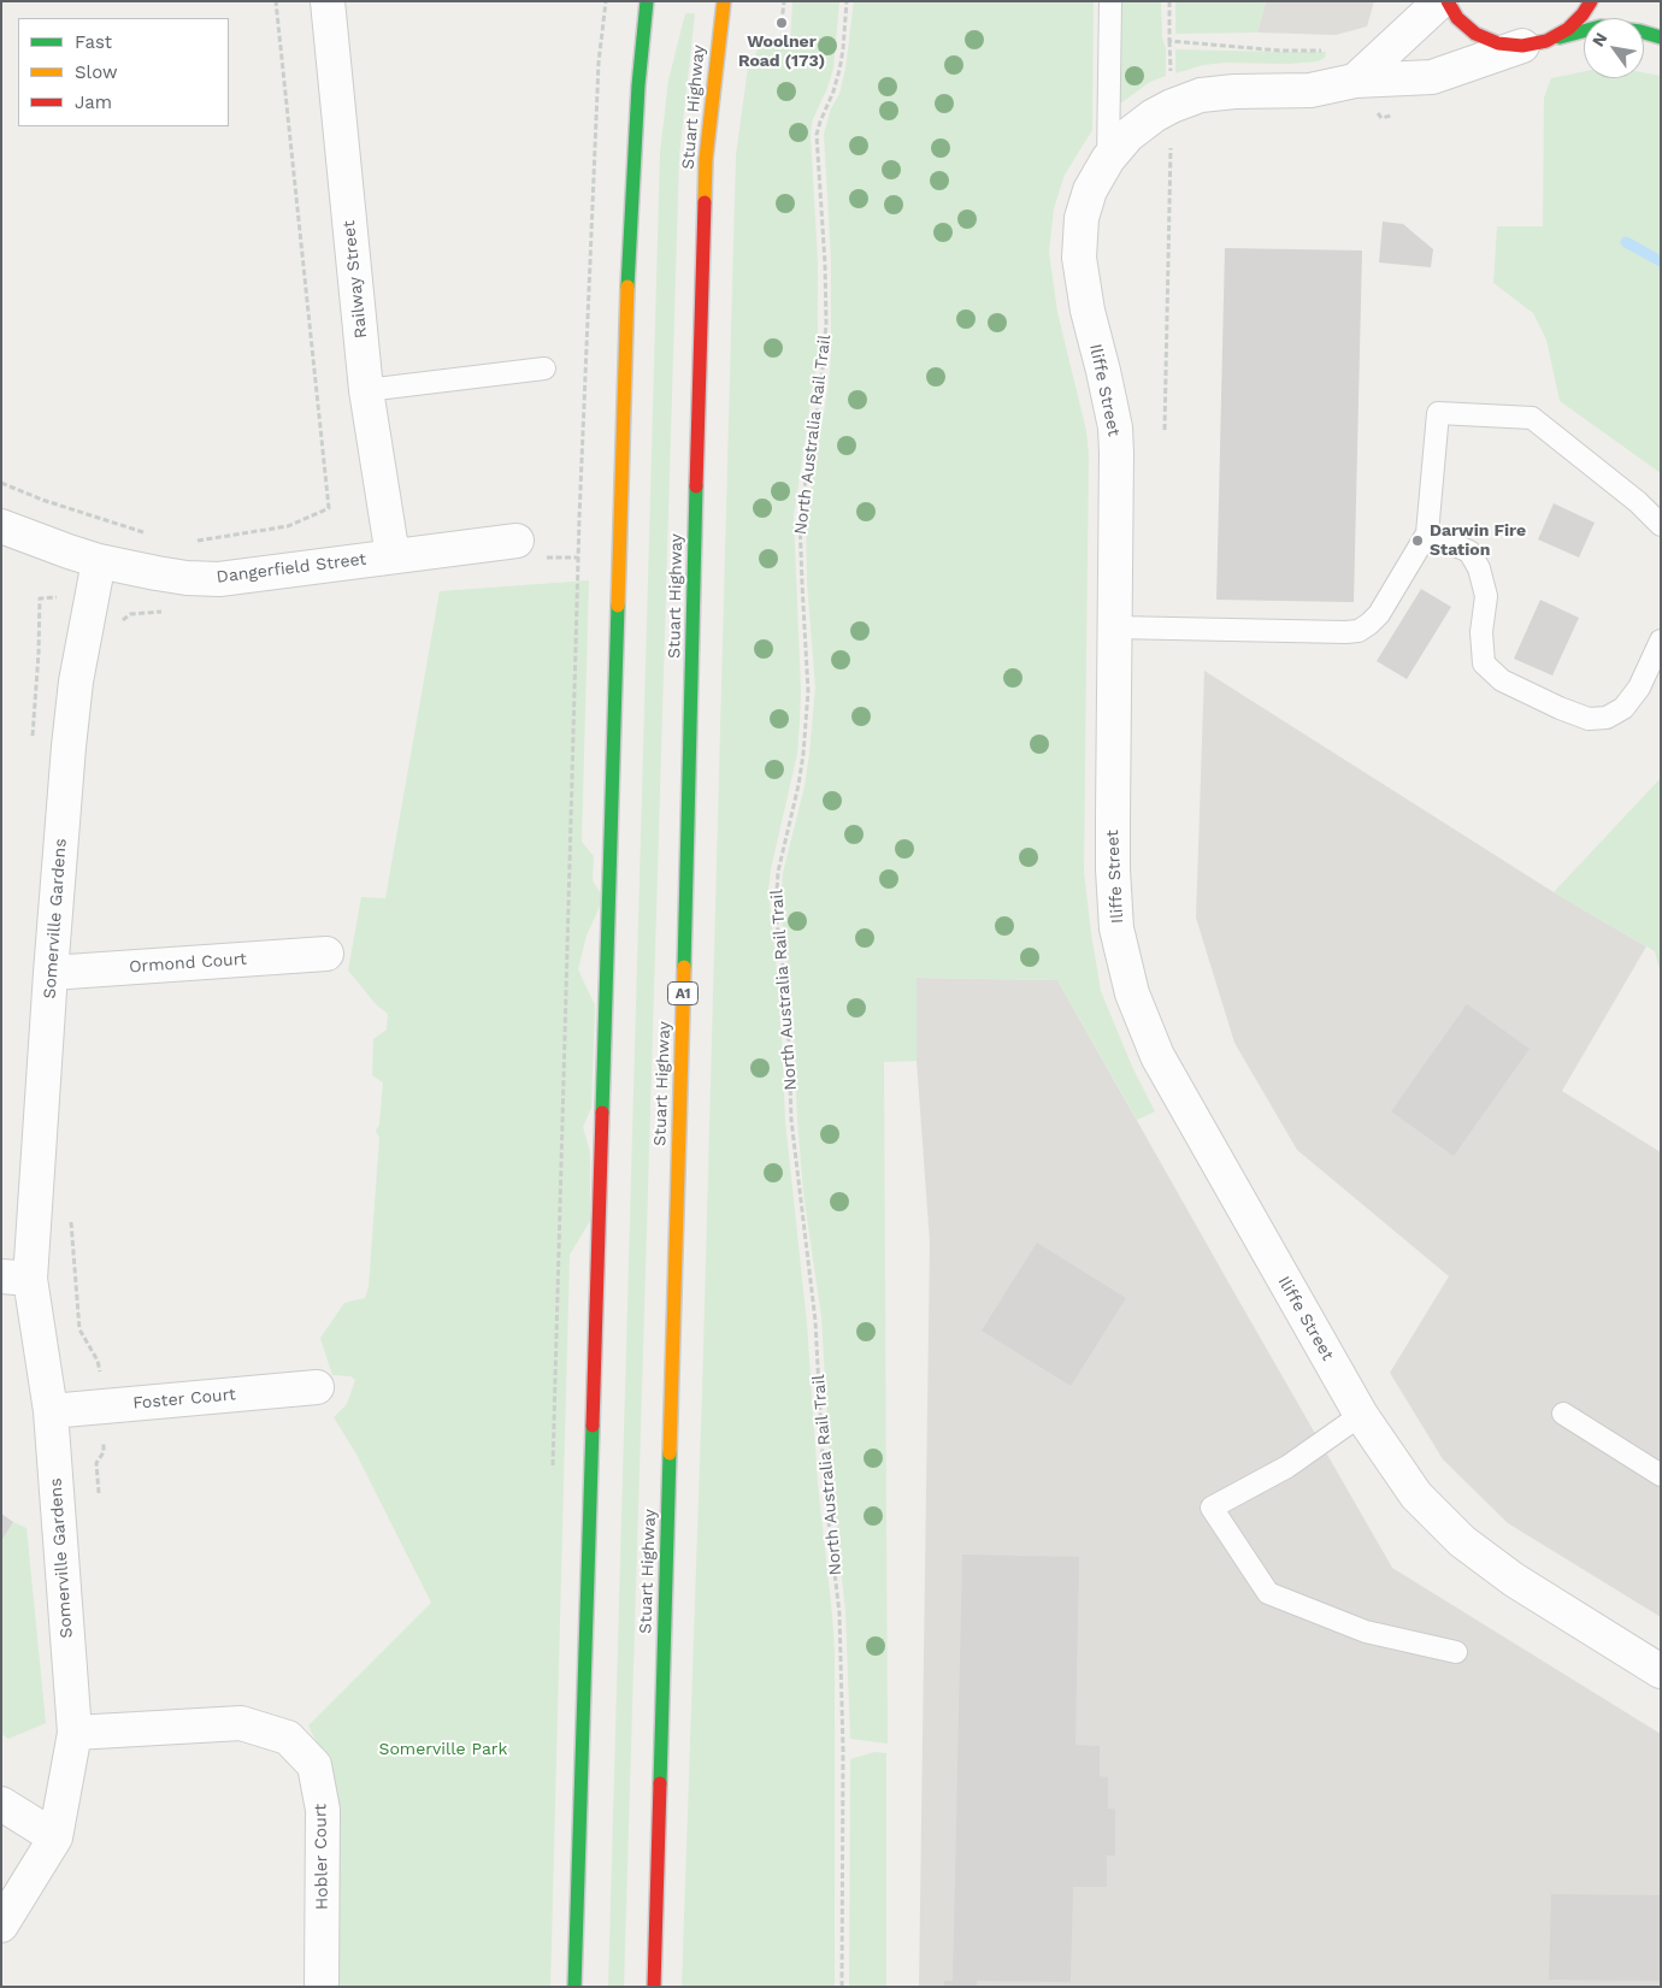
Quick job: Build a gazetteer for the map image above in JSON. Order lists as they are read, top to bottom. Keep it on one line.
{"streets":{"main road":["Stuart Highway","A1"],"street":["Railway Street","Iliffe Street","Dangerfield Street","Somerville Gardens","Ormond Court","Foster Court","Hobler Court"],"path":["North Australia Rail Trail"]},"crossings":[["Railway Street","Dangerfield Street"],["Dangerfield Street","Somerville Gardens"],["Somerville Gardens","Ormond Court"],["Somerville Gardens","Foster Court"],["Somerville Gardens","Hobler Court"]],"parks":["Somerville Park"],"places":["Woolner Road (173)","Darwin Fire Station"],"legend":["Fast","Slow","Jam"],"north":"top left"}
